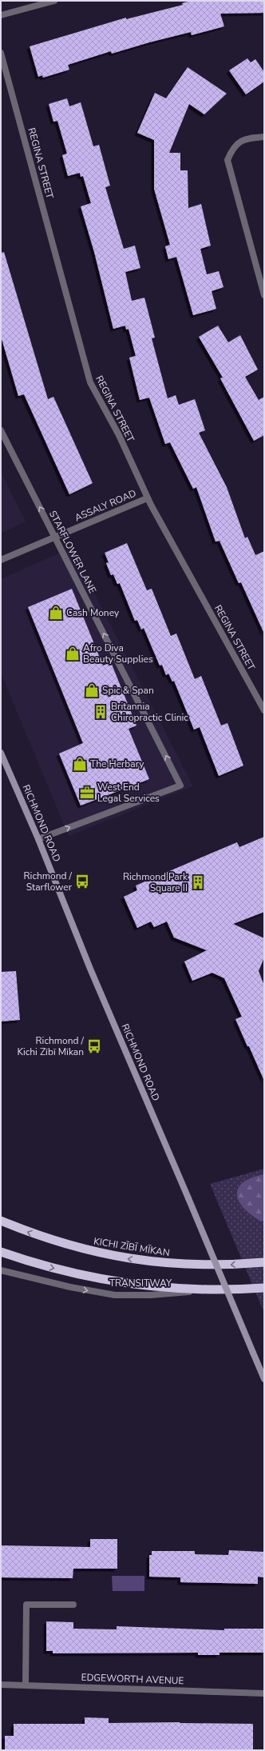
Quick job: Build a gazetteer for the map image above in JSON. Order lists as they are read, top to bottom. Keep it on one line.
{"streets":{"highway":["KICHI ZĪBĪ MĪKAN"],"main road":["RICHMOND ROAD"],"street":["REGINA STREET","ASSALY ROAD","STARFLOWER LANE","TRANSITWAY","EDGEWORTH AVENUE"]},"crossings":[["REGINA STREET","ASSALY ROAD"],["ASSALY ROAD","STARFLOWER LANE"],["STARFLOWER LANE","RICHMOND ROAD"]],"one_way":["TRANSITWAY"],"places":{"shop":["Cash Money","Afro Diva Beauty Supplies","Spic & Span","The Herbary"],"building":["Britannia Chiropractic Clinic","Richmond Park Square II"],"office":["West End Legal Services"],"bus stop":["Richmond / Starflower","Richmond / Kichi Zībī Mīkan"]}}
